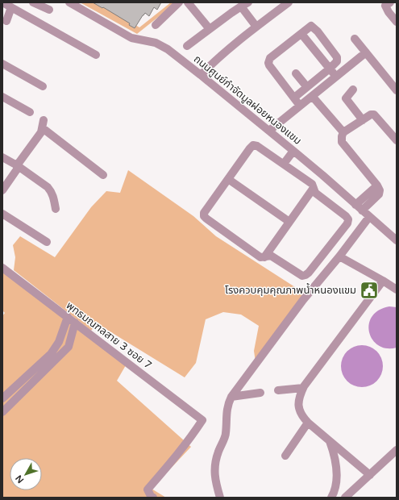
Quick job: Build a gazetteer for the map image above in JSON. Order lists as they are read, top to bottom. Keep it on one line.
{"streets":{"street":["ถนนศูนย์กำจัดมูลฝอยหนองแขม","พุทธมณฑลสาย 3 ซอย 7"]},"places":{"public building":["โรงควบคุมคุณภาพน้ำหนองแขม"]},"north":"bottom left"}
